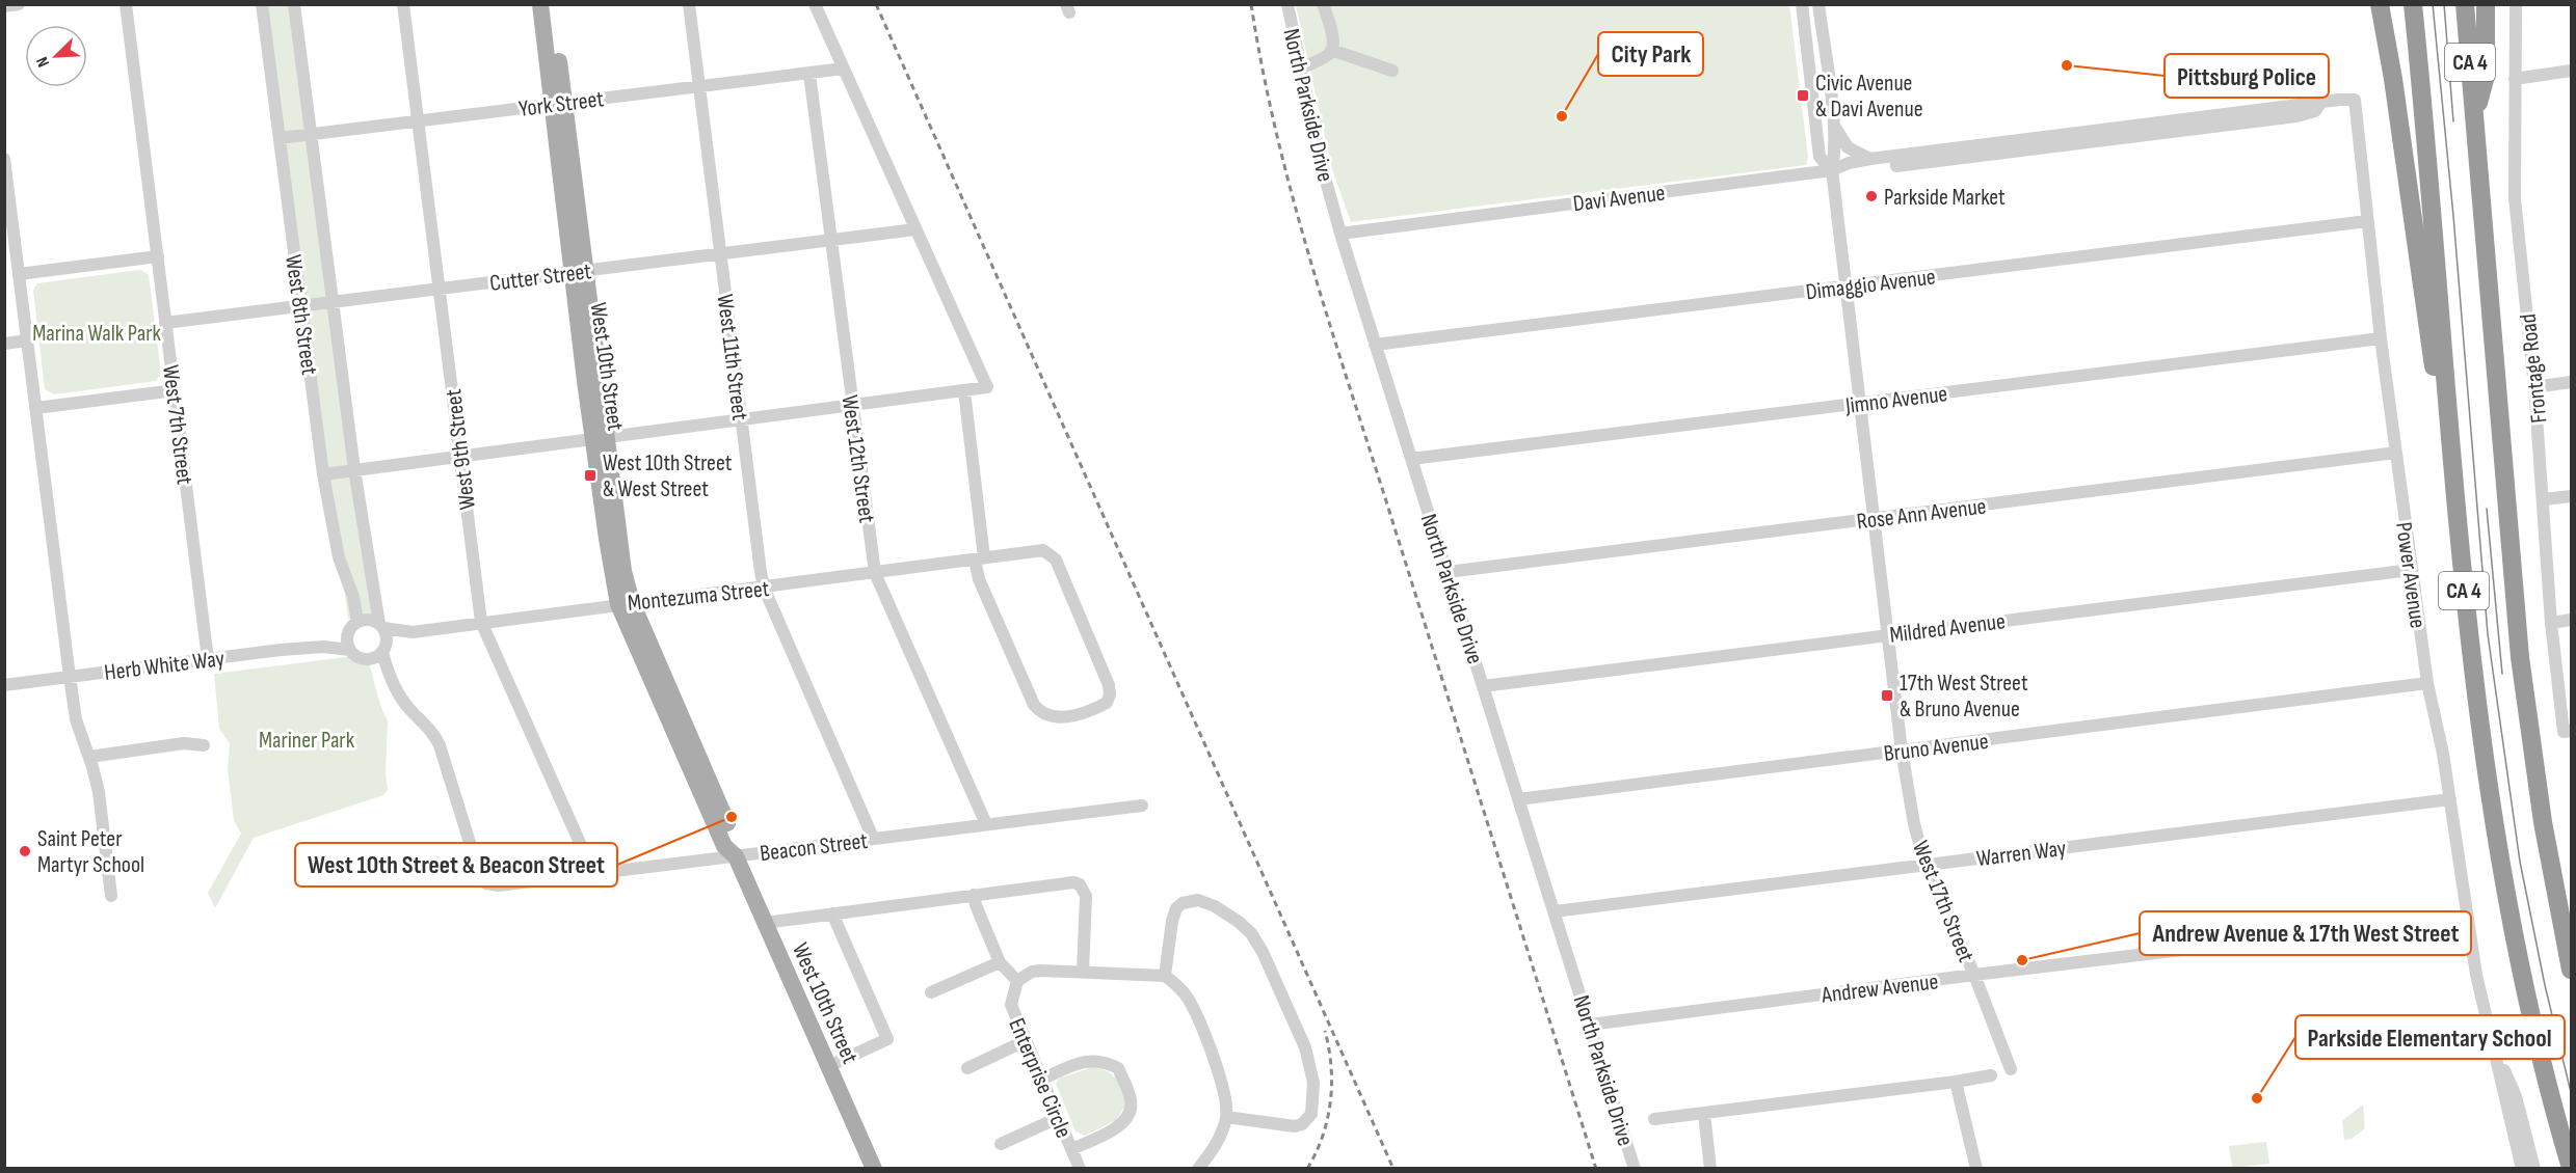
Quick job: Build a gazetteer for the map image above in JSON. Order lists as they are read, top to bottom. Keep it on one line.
{"streets":{"highway":["CA 4"],"main road":["West 10th Street"],"street":["York Street","North Parkside Drive","Davi Avenue","Cutter Street","Dimaggio Avenue","West 8th Street","West 11th Street","Frontage Road","Jimno Avenue","West 7th Street","West 9th Street","West 12th Street","Rose Ann Avenue","Power Avenue","Montezuma Street","Mildred Avenue","Herb White Way","Bruno Avenue","Beacon Street","Warren Way","West 17th Street","Andrew Avenue","Enterprise Circle"]},"crossings":[["York Street","West 8th Street"],["York Street","West 11th Street"],["York Street","West 10th Street"],["York Street","West 9th Street"],["York Street","West 12th Street"],["North Parkside Drive","Davi Avenue"],["North Parkside Drive","Dimaggio Avenue"],["North Parkside Drive","Jimno Avenue"],["North Parkside Drive","Rose Ann Avenue"],["North Parkside Drive","Mildred Avenue"],["North Parkside Drive","Bruno Avenue"],["North Parkside Drive","Warren Way"],["North Parkside Drive","Andrew Avenue"],["Davi Avenue","Power Avenue"],["Davi Avenue","West 17th Street"],["Cutter Street","West 8th Street"],["Cutter Street","West 11th Street"],["Cutter Street","West 10th Street"],["Cutter Street","West 7th Street"],["Cutter Street","West 9th Street"],["Cutter Street","West 12th Street"],["Dimaggio Avenue","Power Avenue"],["Dimaggio Avenue","West 17th Street"],["West 8th Street","Montezuma Street"],["West 8th Street","Herb White Way"],["West 11th Street","Montezuma Street"],["West 11th Street","Beacon Street"],["West 10th Street","Montezuma Street"],["West 10th Street","Beacon Street"],["Jimno Avenue","Power Avenue"],["Jimno Avenue","West 17th Street"],["West 7th Street","Herb White Way"],["West 9th Street","Montezuma Street"],["West 9th Street","Beacon Street"],["West 12th Street","Montezuma Street"],["West 12th Street","Beacon Street"],["Rose Ann Avenue","Power Avenue"],["Rose Ann Avenue","West 17th Street"],["Power Avenue","Mildred Avenue"],["Power Avenue","Bruno Avenue"],["Power Avenue","Warren Way"],["Power Avenue","Andrew Avenue"],["Montezuma Street","Herb White Way"],["Mildred Avenue","West 17th Street"],["Bruno Avenue","West 17th Street"],["Warren Way","West 17th Street"],["West 17th Street","Andrew Avenue"]],"parks":["Marina Walk Park","Mariner Park"],"places":{"other":["Pittsburg Police","City Park","Parkside Market","West 10th Street & Beacon Street","Saint Peter Martyr School","Andrew Avenue & 17th West Street","Parkside Elementary School"],"transit":["Civic Avenue & Davi Avenue","West 10th Street & West Street","17th West Street & Bruno Avenue"]},"north":"bottom left"}
